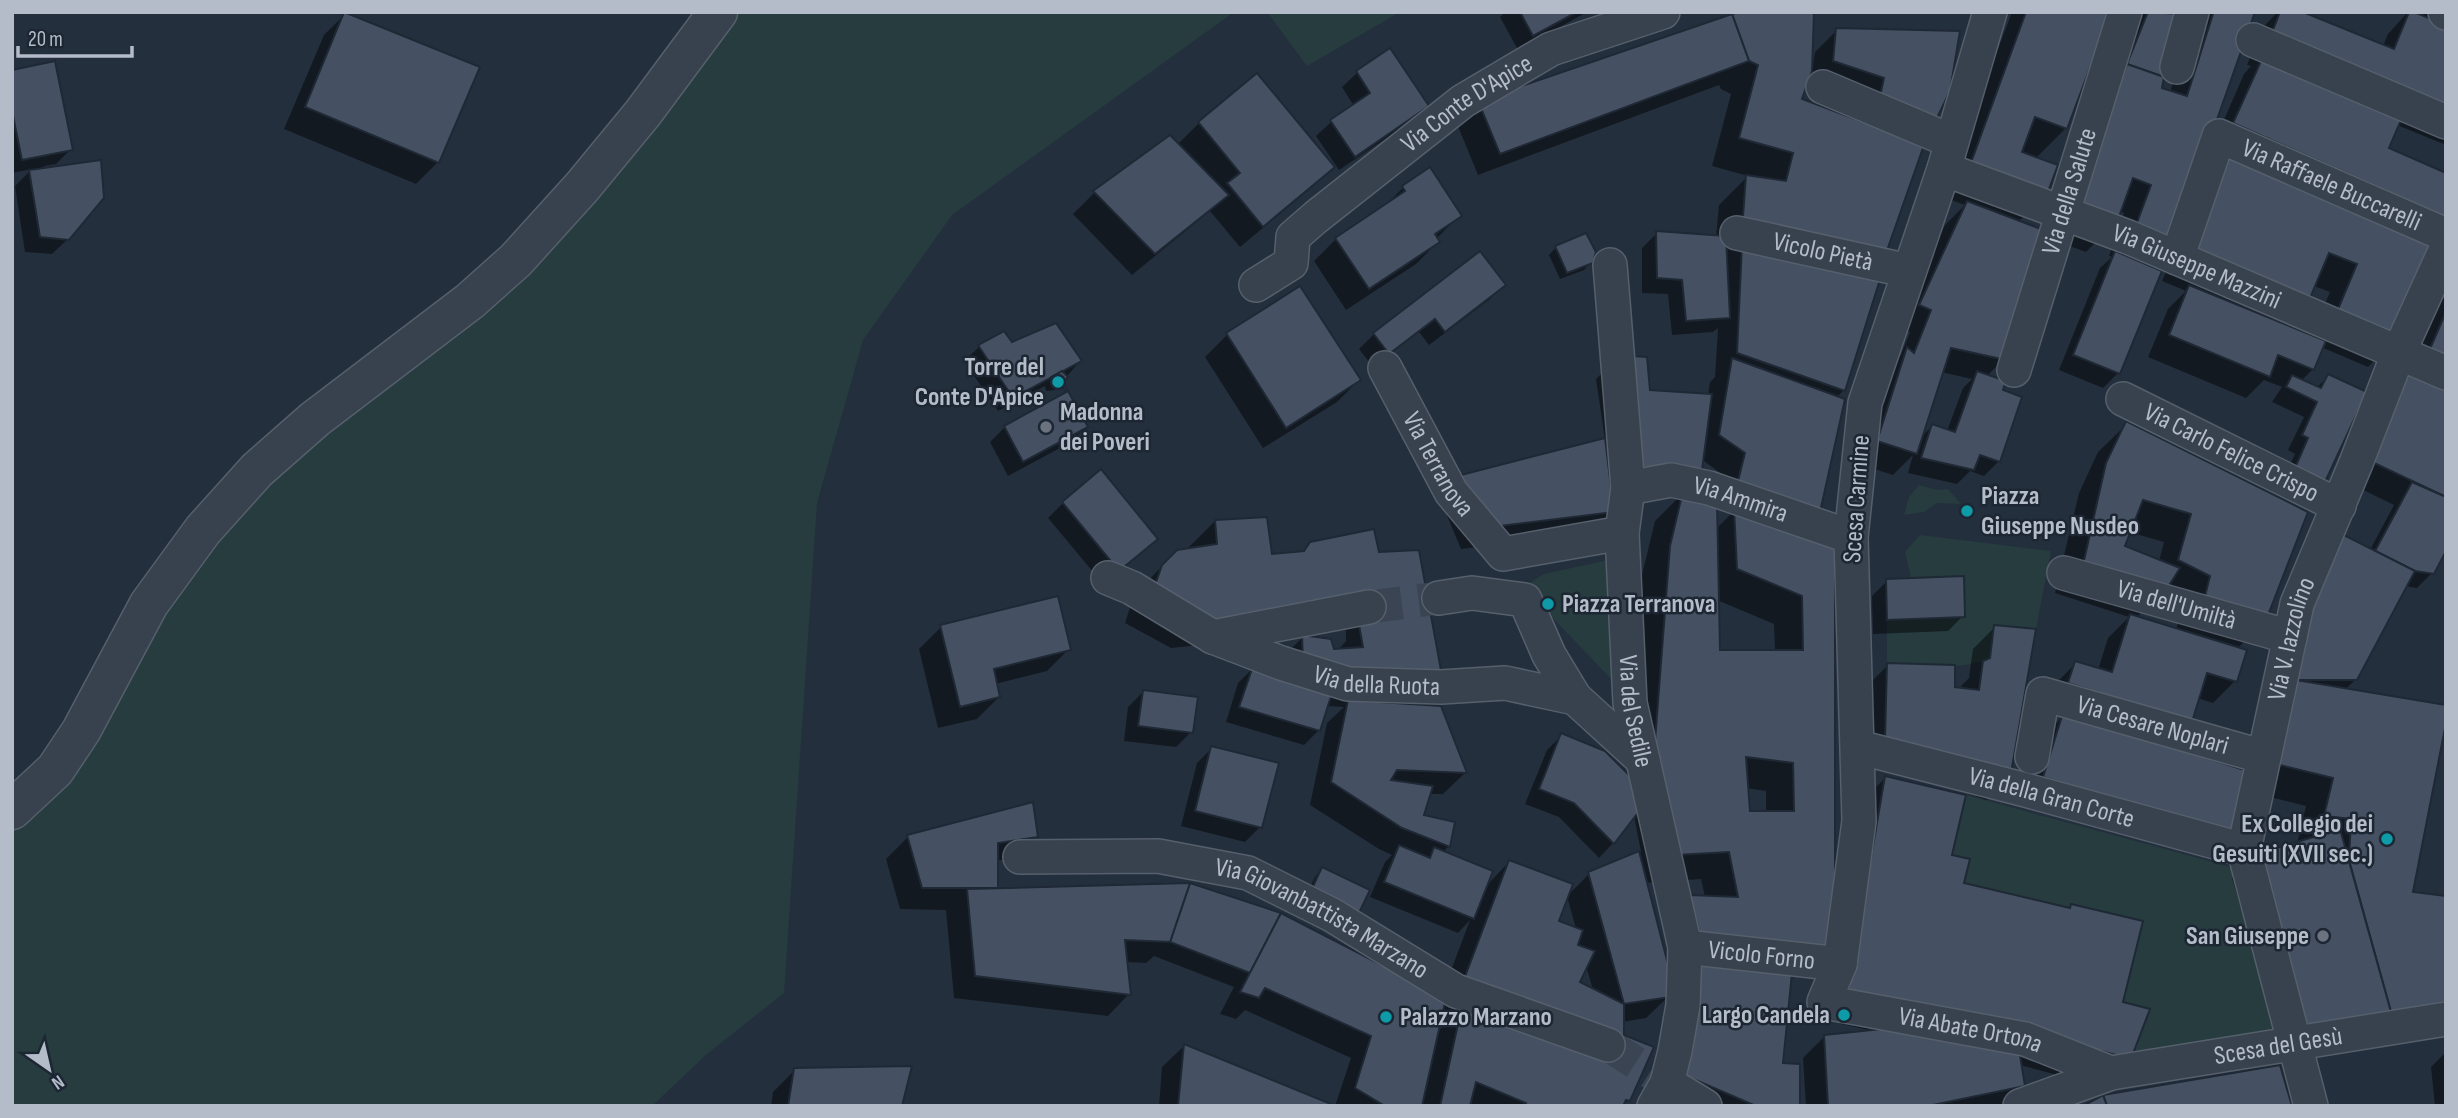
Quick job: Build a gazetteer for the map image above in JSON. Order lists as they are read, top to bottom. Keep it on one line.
{"streets":{"street":["Via Conte D'Apice","Via Raffaele Buccarelli","Via della Salute","Vicolo Pietà","Via Giuseppe Mazzini","Via Carlo Felice Crispo","Via Terranova","Scesa Carmine","Via Ammira","Via dell'Umiltà","Via V. Iazzolino","Via della Ruota","Via del Sedile","Via Cesare Noplari","Via della Gran Corte","Via Giovanbattista Marzano","Vicolo Forno","Via Abate Ortona","Scesa del Gesù"]},"crossings":[["Via Raffaele Buccarelli","Via Giuseppe Mazzini"],["Via della Salute","Via Giuseppe Mazzini"],["Vicolo Pietà","Scesa Carmine"],["Via Giuseppe Mazzini","Scesa Carmine"],["Via Giuseppe Mazzini","Via V. Iazzolino"],["Via Carlo Felice Crispo","Via V. Iazzolino"],["Via Terranova","Via del Sedile"],["Scesa Carmine","Via Ammira"],["Scesa Carmine","Via della Gran Corte"],["Scesa Carmine","Vicolo Forno"],["Scesa Carmine","Via Abate Ortona"],["Via Ammira","Via del Sedile"],["Via dell'Umiltà","Via V. Iazzolino"],["Via V. Iazzolino","Via Cesare Noplari"],["Via V. Iazzolino","Via della Gran Corte"],["Via V. Iazzolino","Scesa del Gesù"],["Via del Sedile","Vicolo Forno"],["Via Abate Ortona","Scesa del Gesù"]],"places":["Torre del Conte D'Apice","Madonna dei Poveri","Piazza Giuseppe Nusdeo","Piazza Terranova","Ex Collegio dei Gesuiti (XVII sec.)","San Giuseppe","Largo Candela","Palazzo Marzano"],"scale_bar":"20 m","north":"bottom right"}
